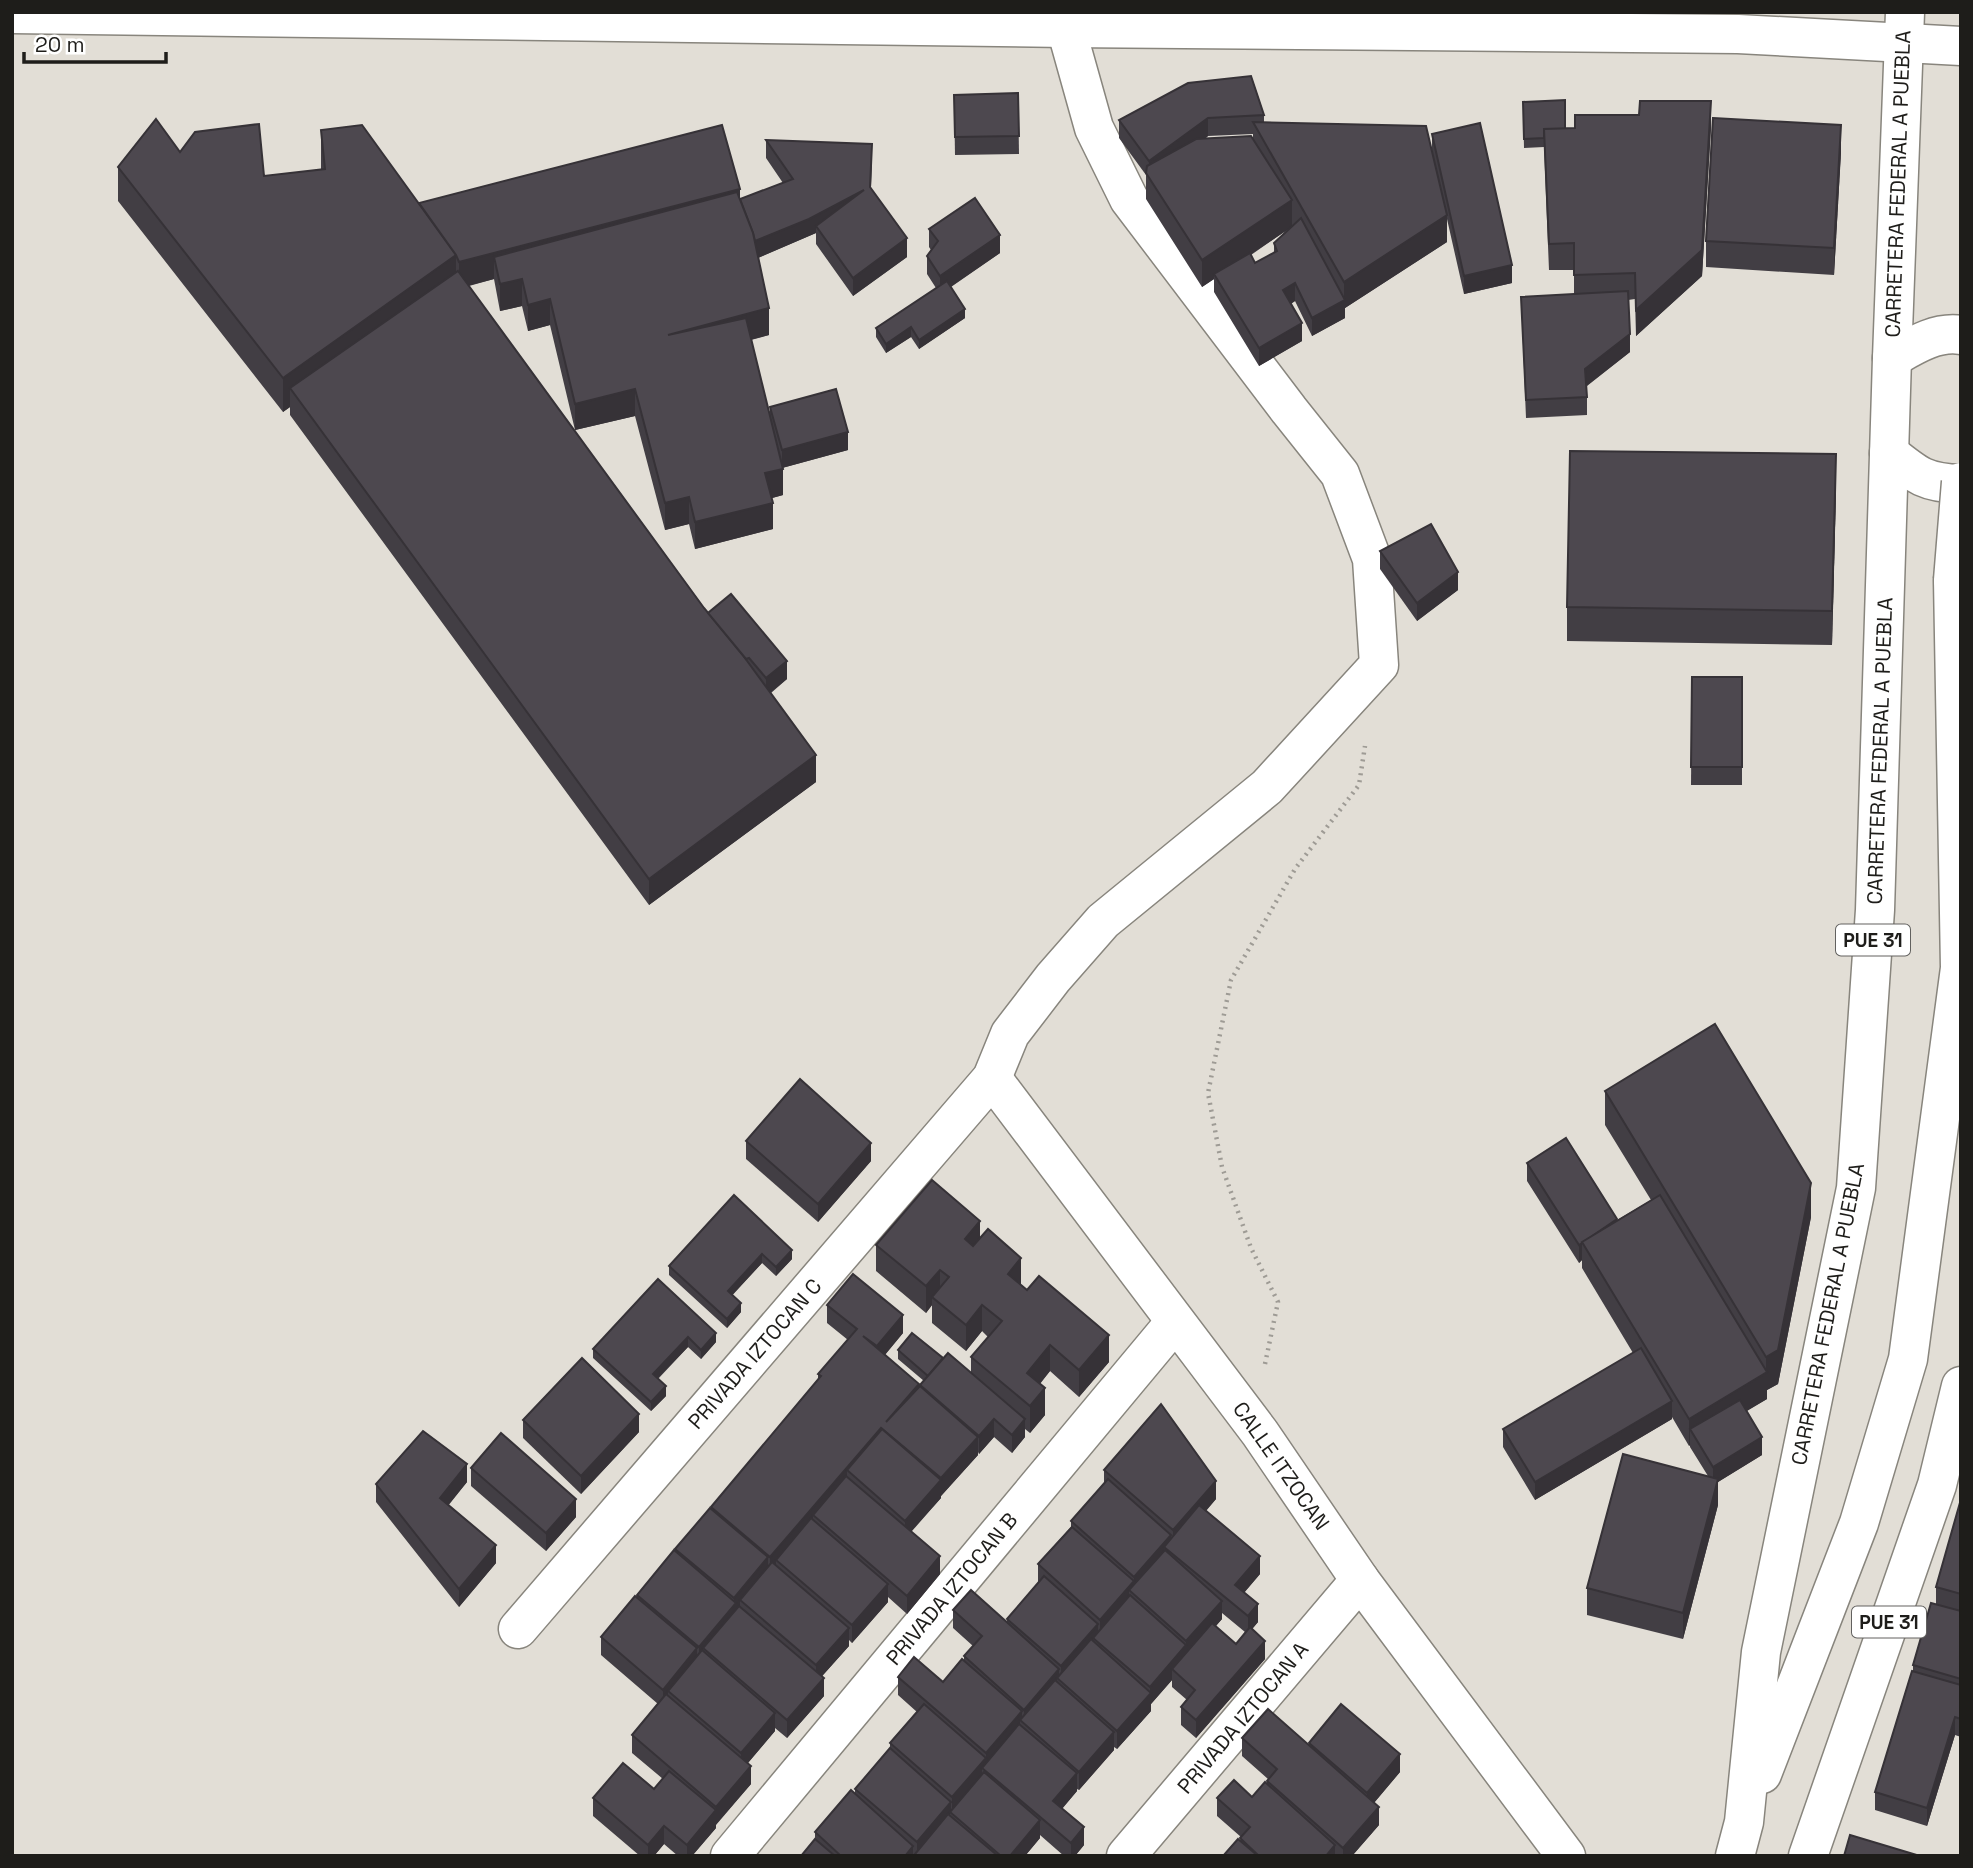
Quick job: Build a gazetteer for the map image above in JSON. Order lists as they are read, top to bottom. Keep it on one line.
{"streets":{"main road":["CARRETERA FEDERAL A PUEBLA","PUE 31","PRIVADA IZTOCAN C","CALLE ITZOCAN","PRIVADA IZTOCAN B","PRIVADA IZTOCAN A"]},"crossings":[["PRIVADA IZTOCAN C","CALLE ITZOCAN"],["CALLE ITZOCAN","PRIVADA IZTOCAN B"],["CALLE ITZOCAN","PRIVADA IZTOCAN A"]],"scale_bar":"20 m"}
